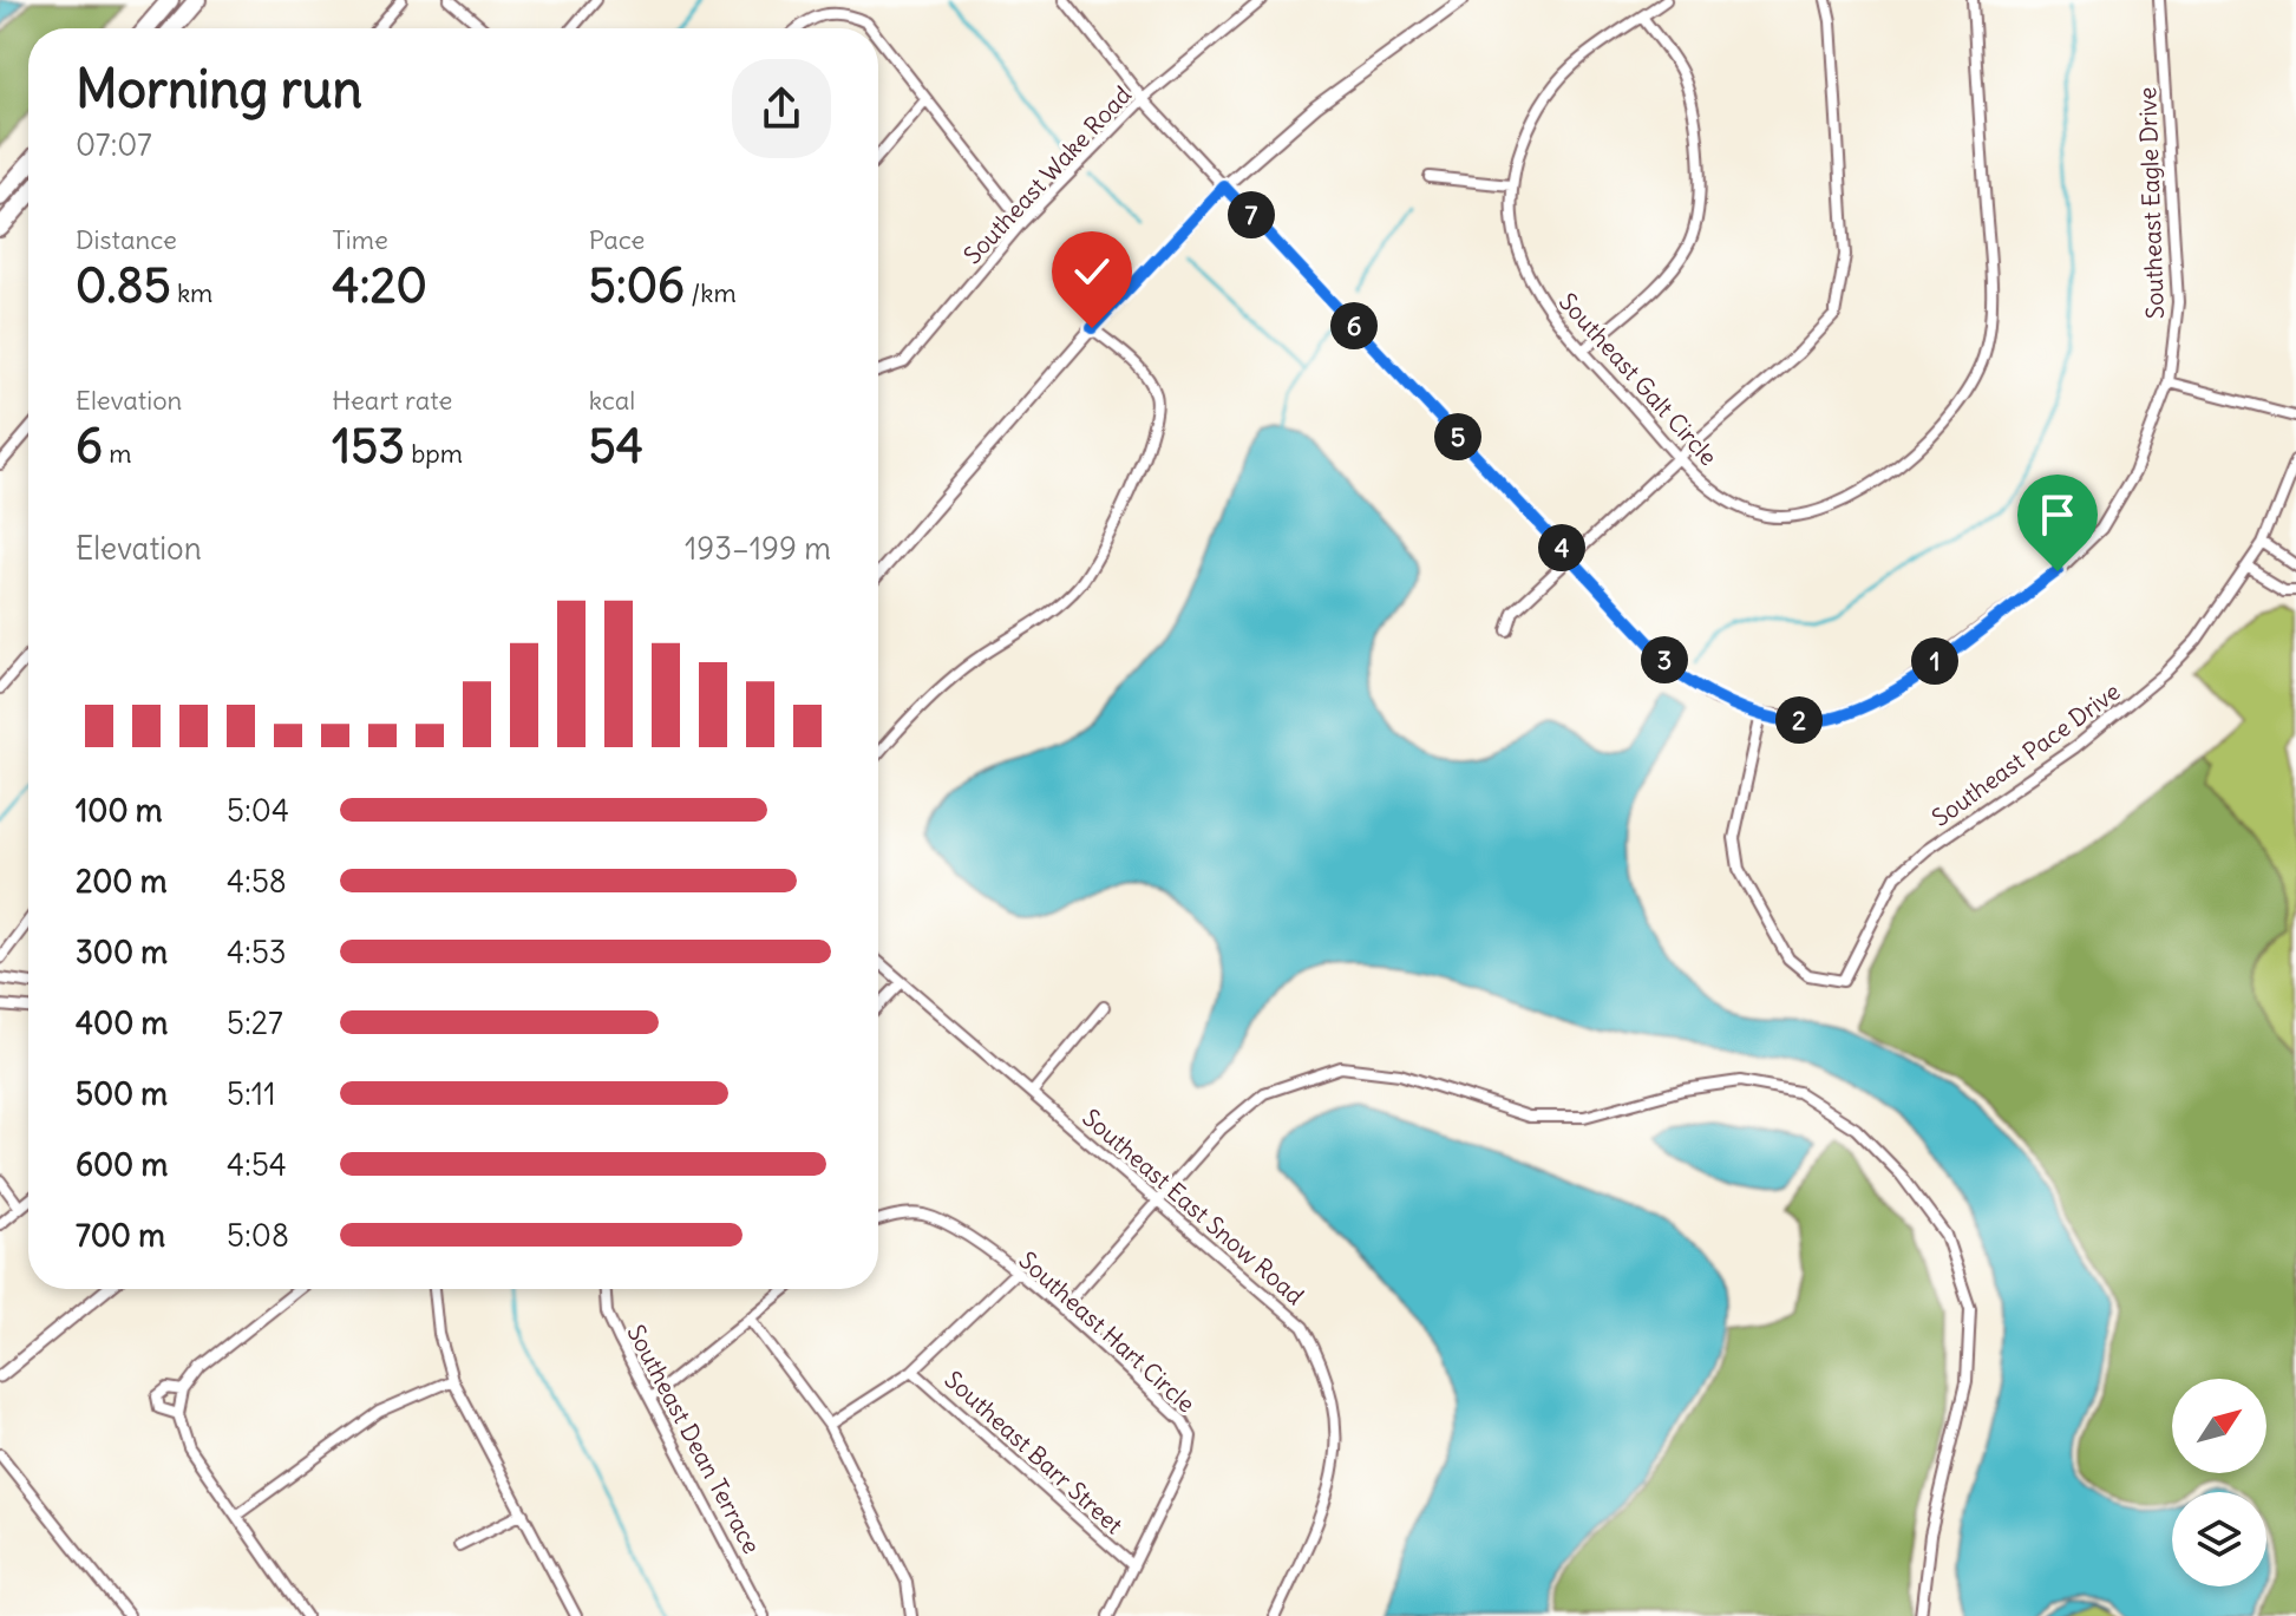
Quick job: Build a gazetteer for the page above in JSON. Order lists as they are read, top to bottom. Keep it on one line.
{"streets":{"street":["Southeast Wake Road","Southeast Eagle Drive","Southeast Galt Circle","Southeast Pace Drive","Southeast East Snow Road","Southeast Hart Circle","Southeast Dean Terrace","Southeast Barr Street"]},"crossings":[["Southeast Wake Road","Southeast Eagle Drive"],["Southeast Eagle Drive","Southeast Pace Drive"],["Southeast Hart Circle","Southeast Barr Street"]],"north":"top right","page":{"heading":["Morning run","07:07"],"stats":[["Distance","0.85 km"],["Time","4:20"],["Pace","5:06 /km"],["Elevation","6 m"],["Heart rate","153 bpm"],["kcal","54"]],"pins":["7","6","5","4","3","1","2"],"chart":["Elevation","193–199 m"],"list":[{"name":"100 m","note":"5:04"},{"name":"200 m","note":"4:58"},{"name":"300 m","note":"4:53"},{"name":"400 m","note":"5:27"},{"name":"500 m","note":"5:11"},{"name":"600 m","note":"4:54"},{"name":"700 m","note":"5:08"}]}}
